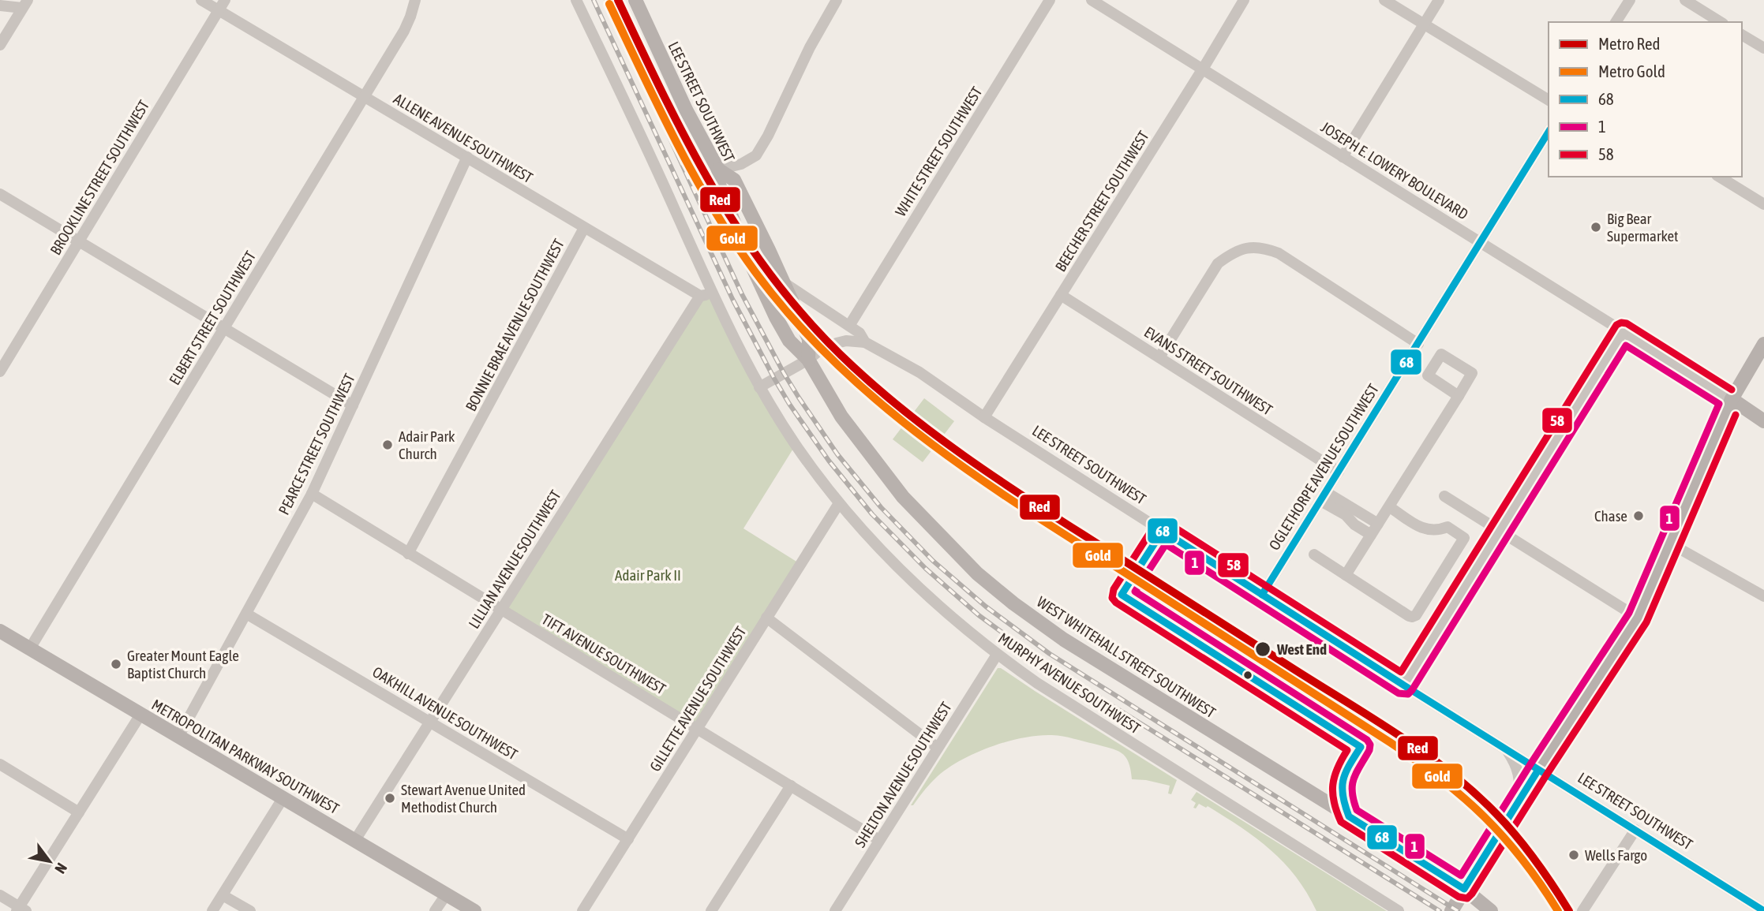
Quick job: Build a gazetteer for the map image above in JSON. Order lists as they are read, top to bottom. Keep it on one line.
{"streets":{"main road":["LEE STREET SOUTHWEST","JOSEPH E. LOWERY BOULEVARD","WEST WHITEHALL STREET SOUTHWEST","METROPOLITAN PARKWAY SOUTHWEST"],"street":["ALLENE AVENUE SOUTHWEST","WHITE STREET SOUTHWEST","BROOKLINE STREET SOUTHWEST","BEECHER STREET SOUTHWEST","ELBERT STREET SOUTHWEST","BONNIE BRAE AVENUE SOUTHWEST","EVANS STREET SOUTHWEST","PEARCE STREET SOUTHWEST","OGLETHORPE AVENUE SOUTHWEST","LILLIAN AVENUE SOUTHWEST","TIFT AVENUE SOUTHWEST","MURPHY AVENUE SOUTHWEST","GILLETTE AVENUE SOUTHWEST","OAKHILL AVENUE SOUTHWEST","SHELTON AVENUE SOUTHWEST"]},"crossings":[["LEE STREET SOUTHWEST","WHITE STREET SOUTHWEST"],["LEE STREET SOUTHWEST","BEECHER STREET SOUTHWEST"],["LEE STREET SOUTHWEST","OGLETHORPE AVENUE SOUTHWEST"],["LEE STREET SOUTHWEST","WEST WHITEHALL STREET SOUTHWEST"],["ALLENE AVENUE SOUTHWEST","BROOKLINE STREET SOUTHWEST"],["ALLENE AVENUE SOUTHWEST","ELBERT STREET SOUTHWEST"],["ALLENE AVENUE SOUTHWEST","BONNIE BRAE AVENUE SOUTHWEST"],["ALLENE AVENUE SOUTHWEST","PEARCE STREET SOUTHWEST"],["ALLENE AVENUE SOUTHWEST","LILLIAN AVENUE SOUTHWEST"],["JOSEPH E. LOWERY BOULEVARD","BEECHER STREET SOUTHWEST"],["JOSEPH E. LOWERY BOULEVARD","OGLETHORPE AVENUE SOUTHWEST"],["BEECHER STREET SOUTHWEST","EVANS STREET SOUTHWEST"],["ELBERT STREET SOUTHWEST","METROPOLITAN PARKWAY SOUTHWEST"],["BONNIE BRAE AVENUE SOUTHWEST","TIFT AVENUE SOUTHWEST"],["EVANS STREET SOUTHWEST","OGLETHORPE AVENUE SOUTHWEST"],["PEARCE STREET SOUTHWEST","TIFT AVENUE SOUTHWEST"],["PEARCE STREET SOUTHWEST","OAKHILL AVENUE SOUTHWEST"],["PEARCE STREET SOUTHWEST","METROPOLITAN PARKWAY SOUTHWEST"],["LILLIAN AVENUE SOUTHWEST","TIFT AVENUE SOUTHWEST"],["LILLIAN AVENUE SOUTHWEST","OAKHILL AVENUE SOUTHWEST"],["LILLIAN AVENUE SOUTHWEST","METROPOLITAN PARKWAY SOUTHWEST"],["TIFT AVENUE SOUTHWEST","GILLETTE AVENUE SOUTHWEST"],["TIFT AVENUE SOUTHWEST","SHELTON AVENUE SOUTHWEST"],["MURPHY AVENUE SOUTHWEST","GILLETTE AVENUE SOUTHWEST"],["MURPHY AVENUE SOUTHWEST","SHELTON AVENUE SOUTHWEST"],["GILLETTE AVENUE SOUTHWEST","OAKHILL AVENUE SOUTHWEST"]],"parks":["Adair Park II"],"places":["Big Bear Supermarket","Adair Park Church","Chase","West End","Greater Mount Eagle Baptist Church","Stewart Avenue United Methodist Church","Wells Fargo"],"lines":["metro line Red","metro line Gold","transit line 68","transit line 58","transit line 1"],"legend":["Metro Red","Metro Gold","68","1","58"],"north":"bottom right"}
